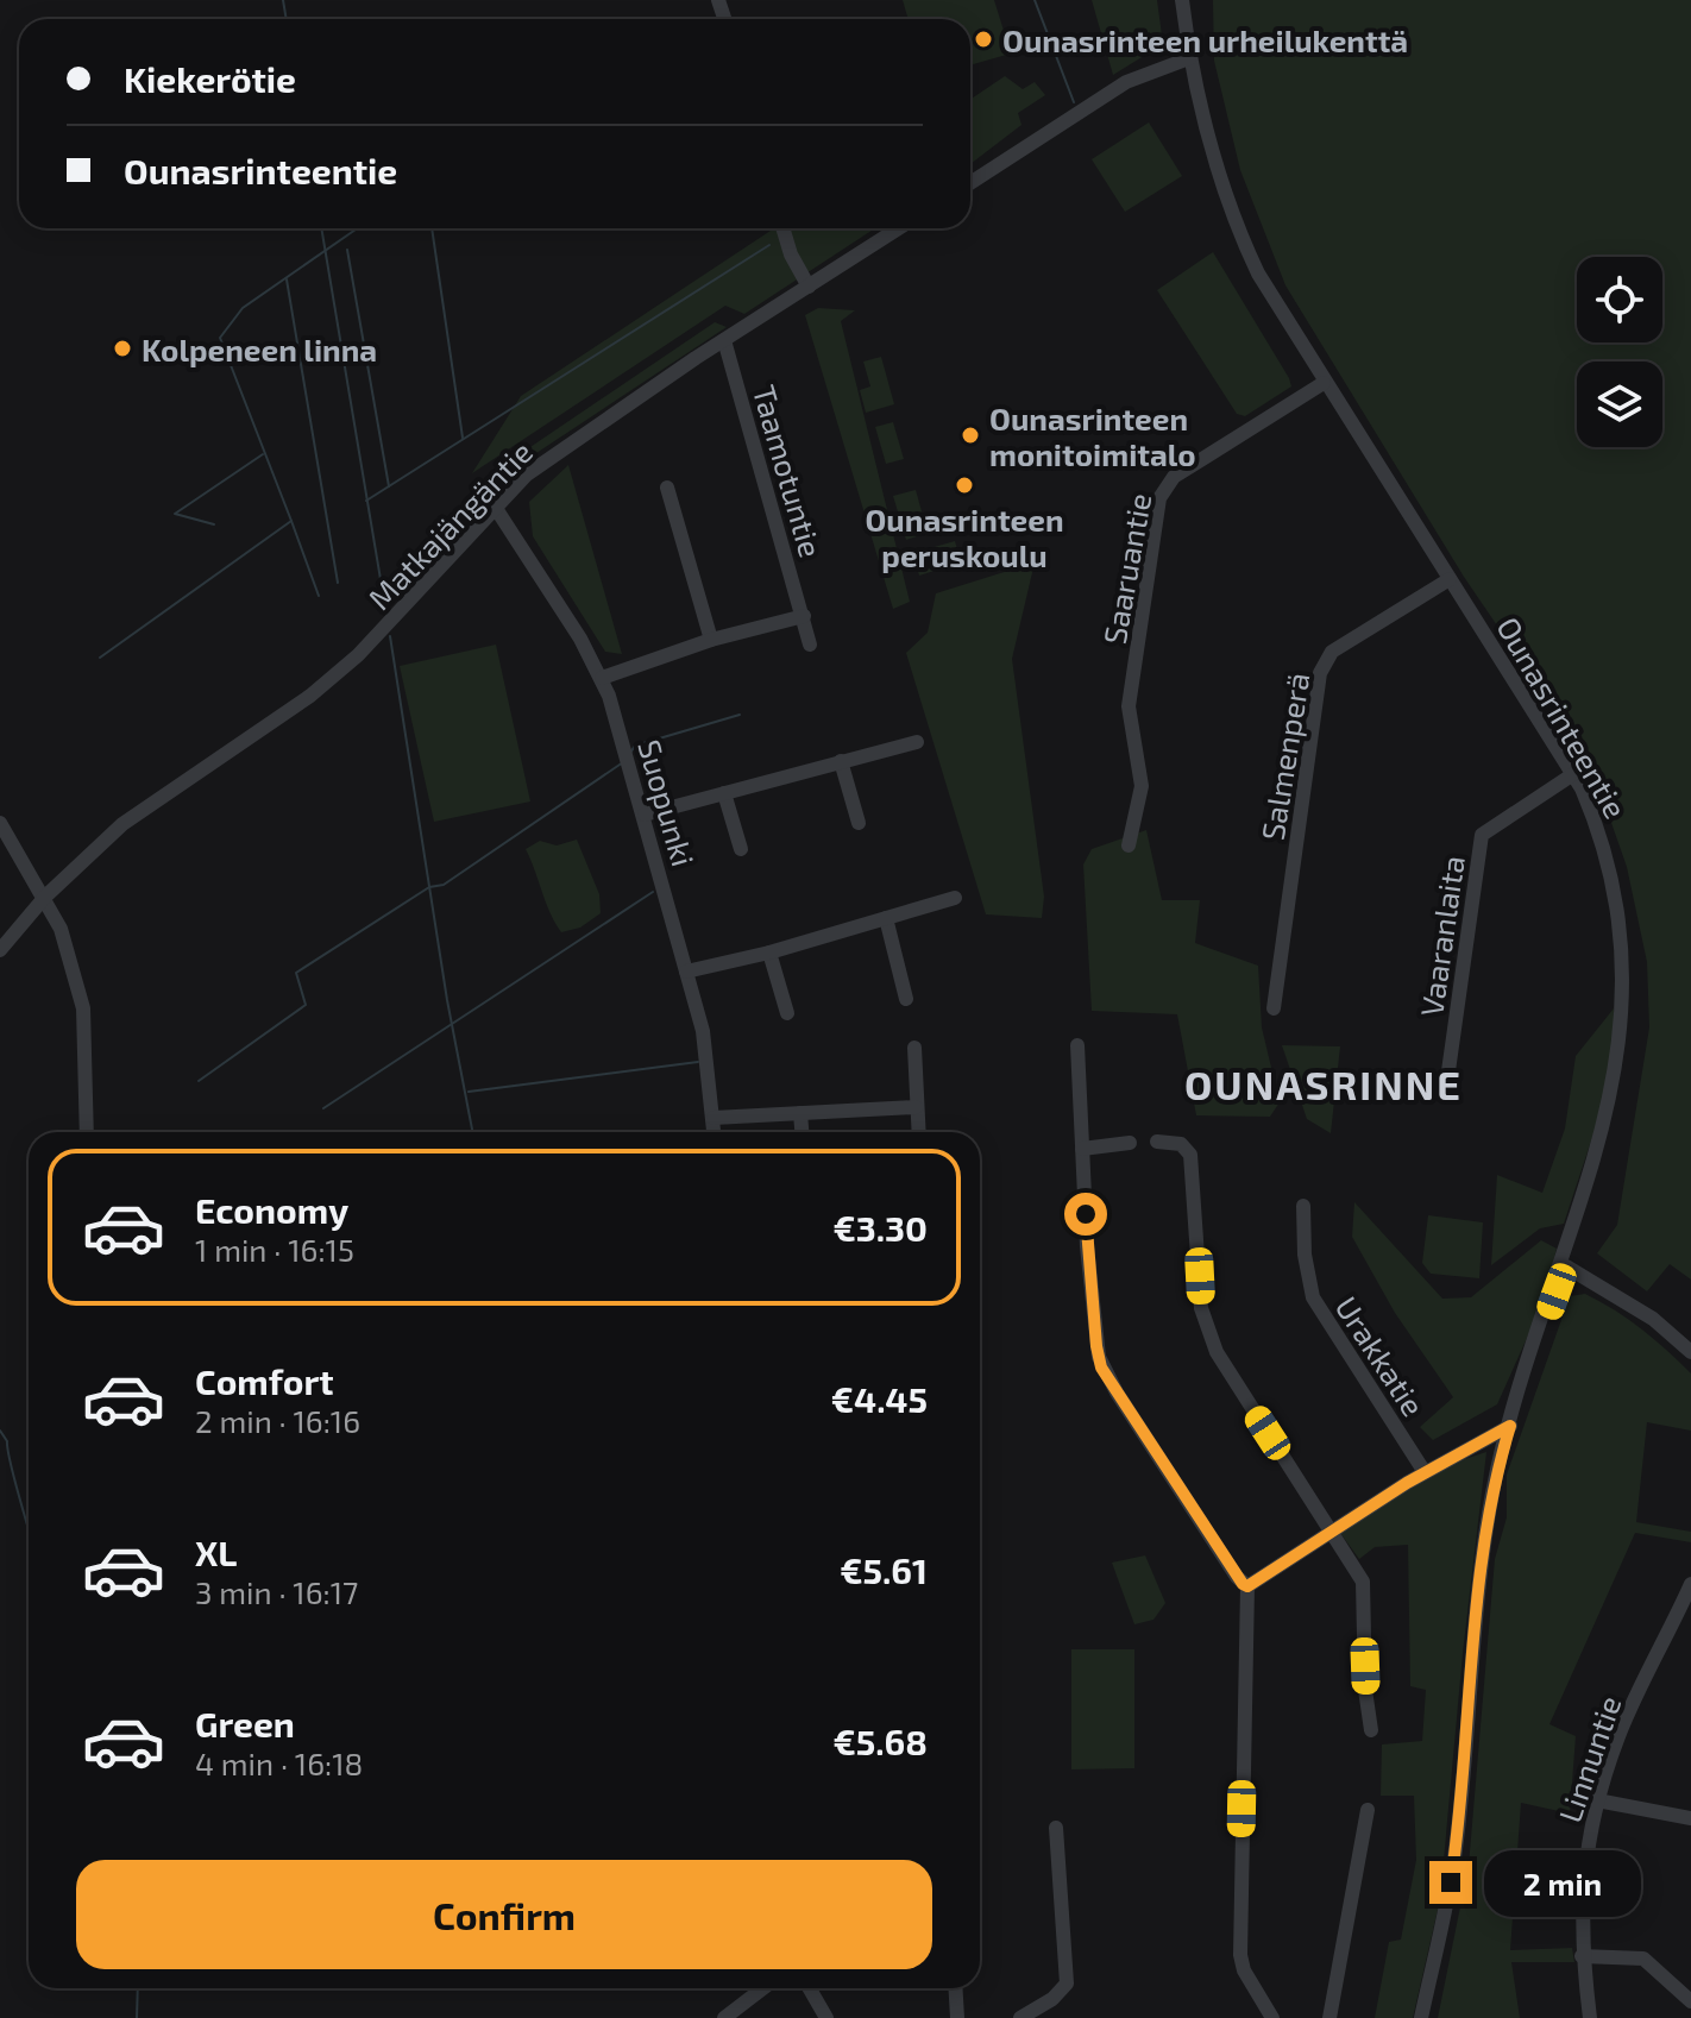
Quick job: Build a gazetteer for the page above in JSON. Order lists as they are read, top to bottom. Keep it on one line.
{"streets":{"street":["Taamotuntie","Matkajängäntie","Saaruantie","Ounasrinteentie","Salmenperä","Suopunki","Vaaranlaita","Urakkatie","Linnuntie"]},"crossings":[["Taamotuntie","Matkajängäntie"],["Matkajängäntie","Suopunki"],["Saaruantie","Ounasrinteentie"],["Ounasrinteentie","Salmenperä"],["Ounasrinteentie","Vaaranlaita"]],"districts":["OUNASRINNE"],"places":["Ounasrinteen urheilukenttä","Kolpeneen linna","Ounasrinteen monitoimitalo","Ounasrinteen peruskoulu"],"page":{"banner":["Kiekerötie","Ounasrinteentie"],"list":[{"name":"Economy","note":"1 min · 16:15","value":"€3.30"},{"name":"Comfort","note":"2 min · 16:16","value":"€4.45"},{"name":"XL","note":"3 min · 16:17","value":"€5.61"},{"name":"Green","note":"4 min · 16:18","value":"€5.68"}],"buttons":"Confirm","bubble":"2 min"}}
